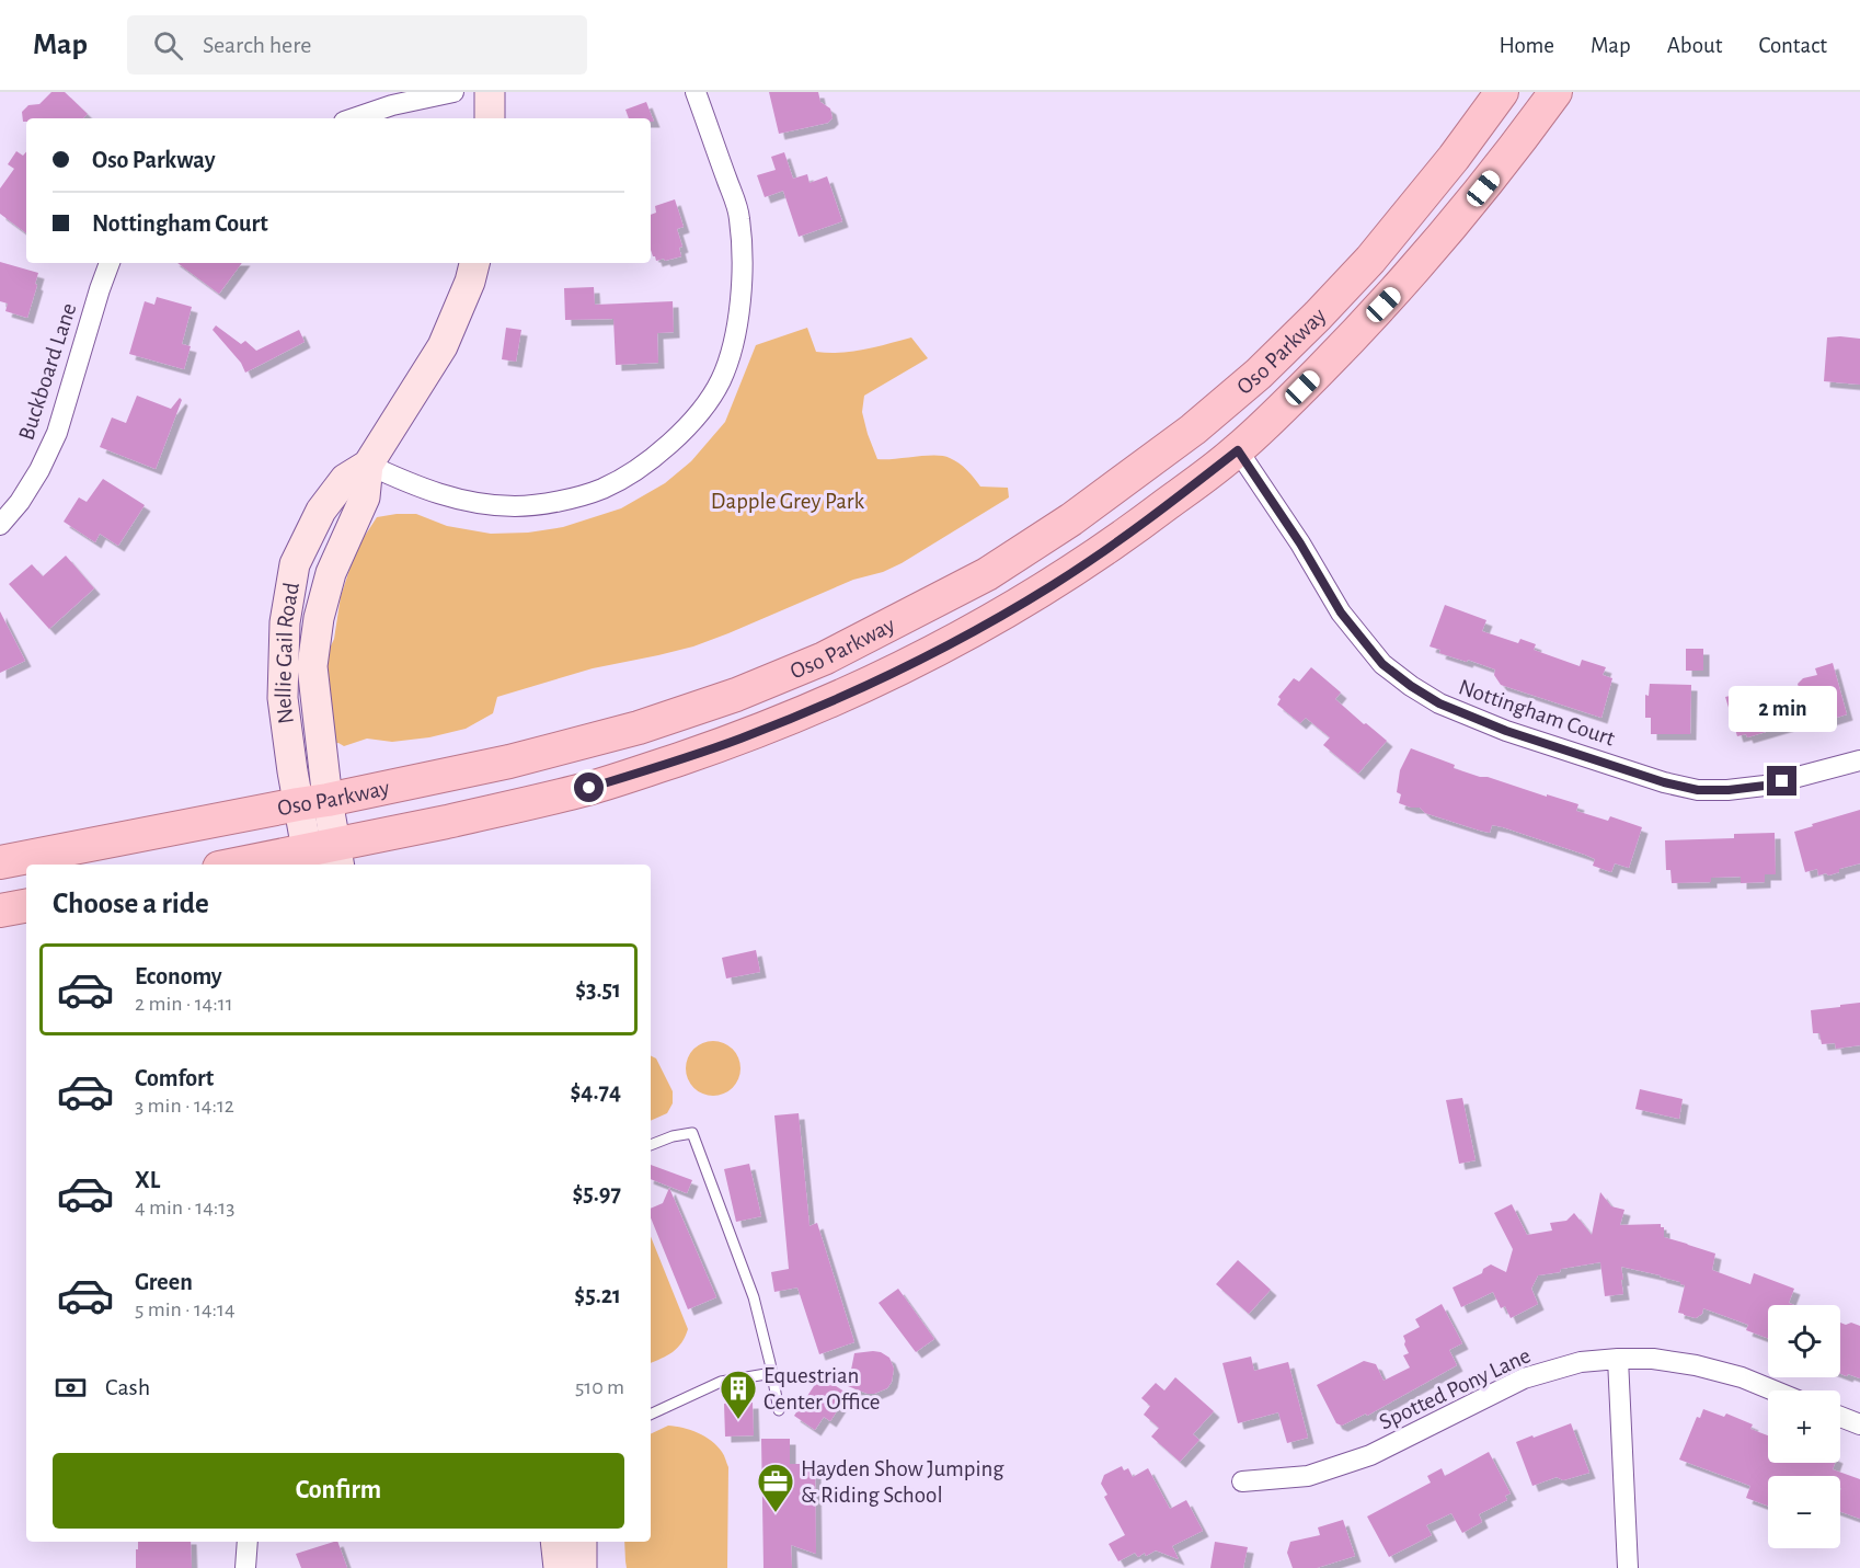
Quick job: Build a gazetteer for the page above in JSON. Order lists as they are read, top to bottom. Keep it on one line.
{"streets":{"main road":["Oso Parkway"],"street":["Buckboard Lane","Nellie Gail Road","Nottingham Court","Spotted Pony Lane"]},"crossings":[["Oso Parkway","Nellie Gail Road"],["Oso Parkway","Nottingham Court"]],"parks":["Dapple Grey Park"],"places":{"building":["Equestrian Center Office"],"office":["Hayden Show Jumping & Riding School"]},"page":{"header":"Map","search":"Search here","nav":["Home","Map","About","Contact"],"banner":["Oso Parkway","Nottingham Court"],"bubble":"2 min","heading":"Choose a ride","list":[{"name":"Economy","note":"2 min · 14:11","value":"$3.51"},{"name":"Comfort","note":"3 min · 14:12","value":"$4.74"},{"name":"XL","note":"4 min · 14:13","value":"$5.97"},{"name":"Green","note":"5 min · 14:14","value":"$5.21"}],"map_buttons":["+","−"],"pay":["Cash","510 m"],"buttons":"Confirm"}}
